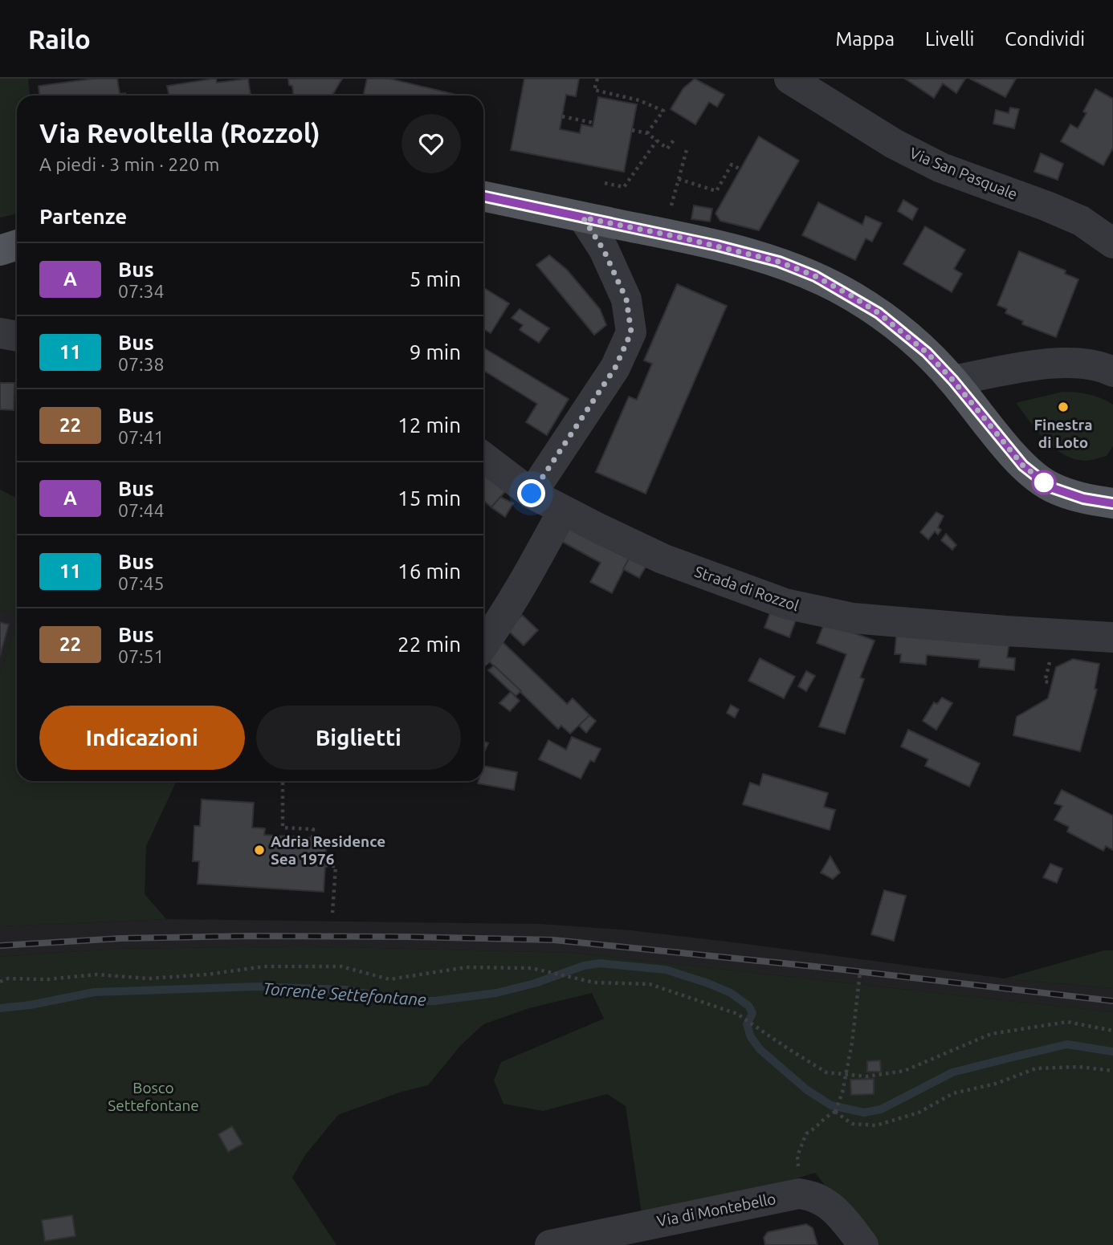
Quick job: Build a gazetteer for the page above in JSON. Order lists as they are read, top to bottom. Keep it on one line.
{"streets":{"street":["Via San Pasquale","Strada di Rozzol","Via di Montebello"]},"water":["Torrente Settefontane"],"parks":["Bosco Settefontane"],"places":["Finestra di Loto","Adria Residence Sea 1976"],"lines":["bus line A"],"page":{"header":"Railo","nav":["Mappa","Livelli","Condividi"],"heading":[["Via Revoltella (Rozzol)","A piedi · 3 min · 220 m"],"Partenze"],"list":[{"mark":"A","name":"Bus","note":"07:34","value":"5 min"},{"mark":"11","name":"Bus","note":"07:38","value":"9 min"},{"mark":"22","name":"Bus","note":"07:41","value":"12 min"},{"mark":"A","name":"Bus","note":"07:44","value":"15 min"},{"mark":"11","name":"Bus","note":"07:45","value":"16 min"},{"mark":"22","name":"Bus","note":"07:51","value":"22 min"}],"buttons":["Indicazioni","Biglietti"]}}
